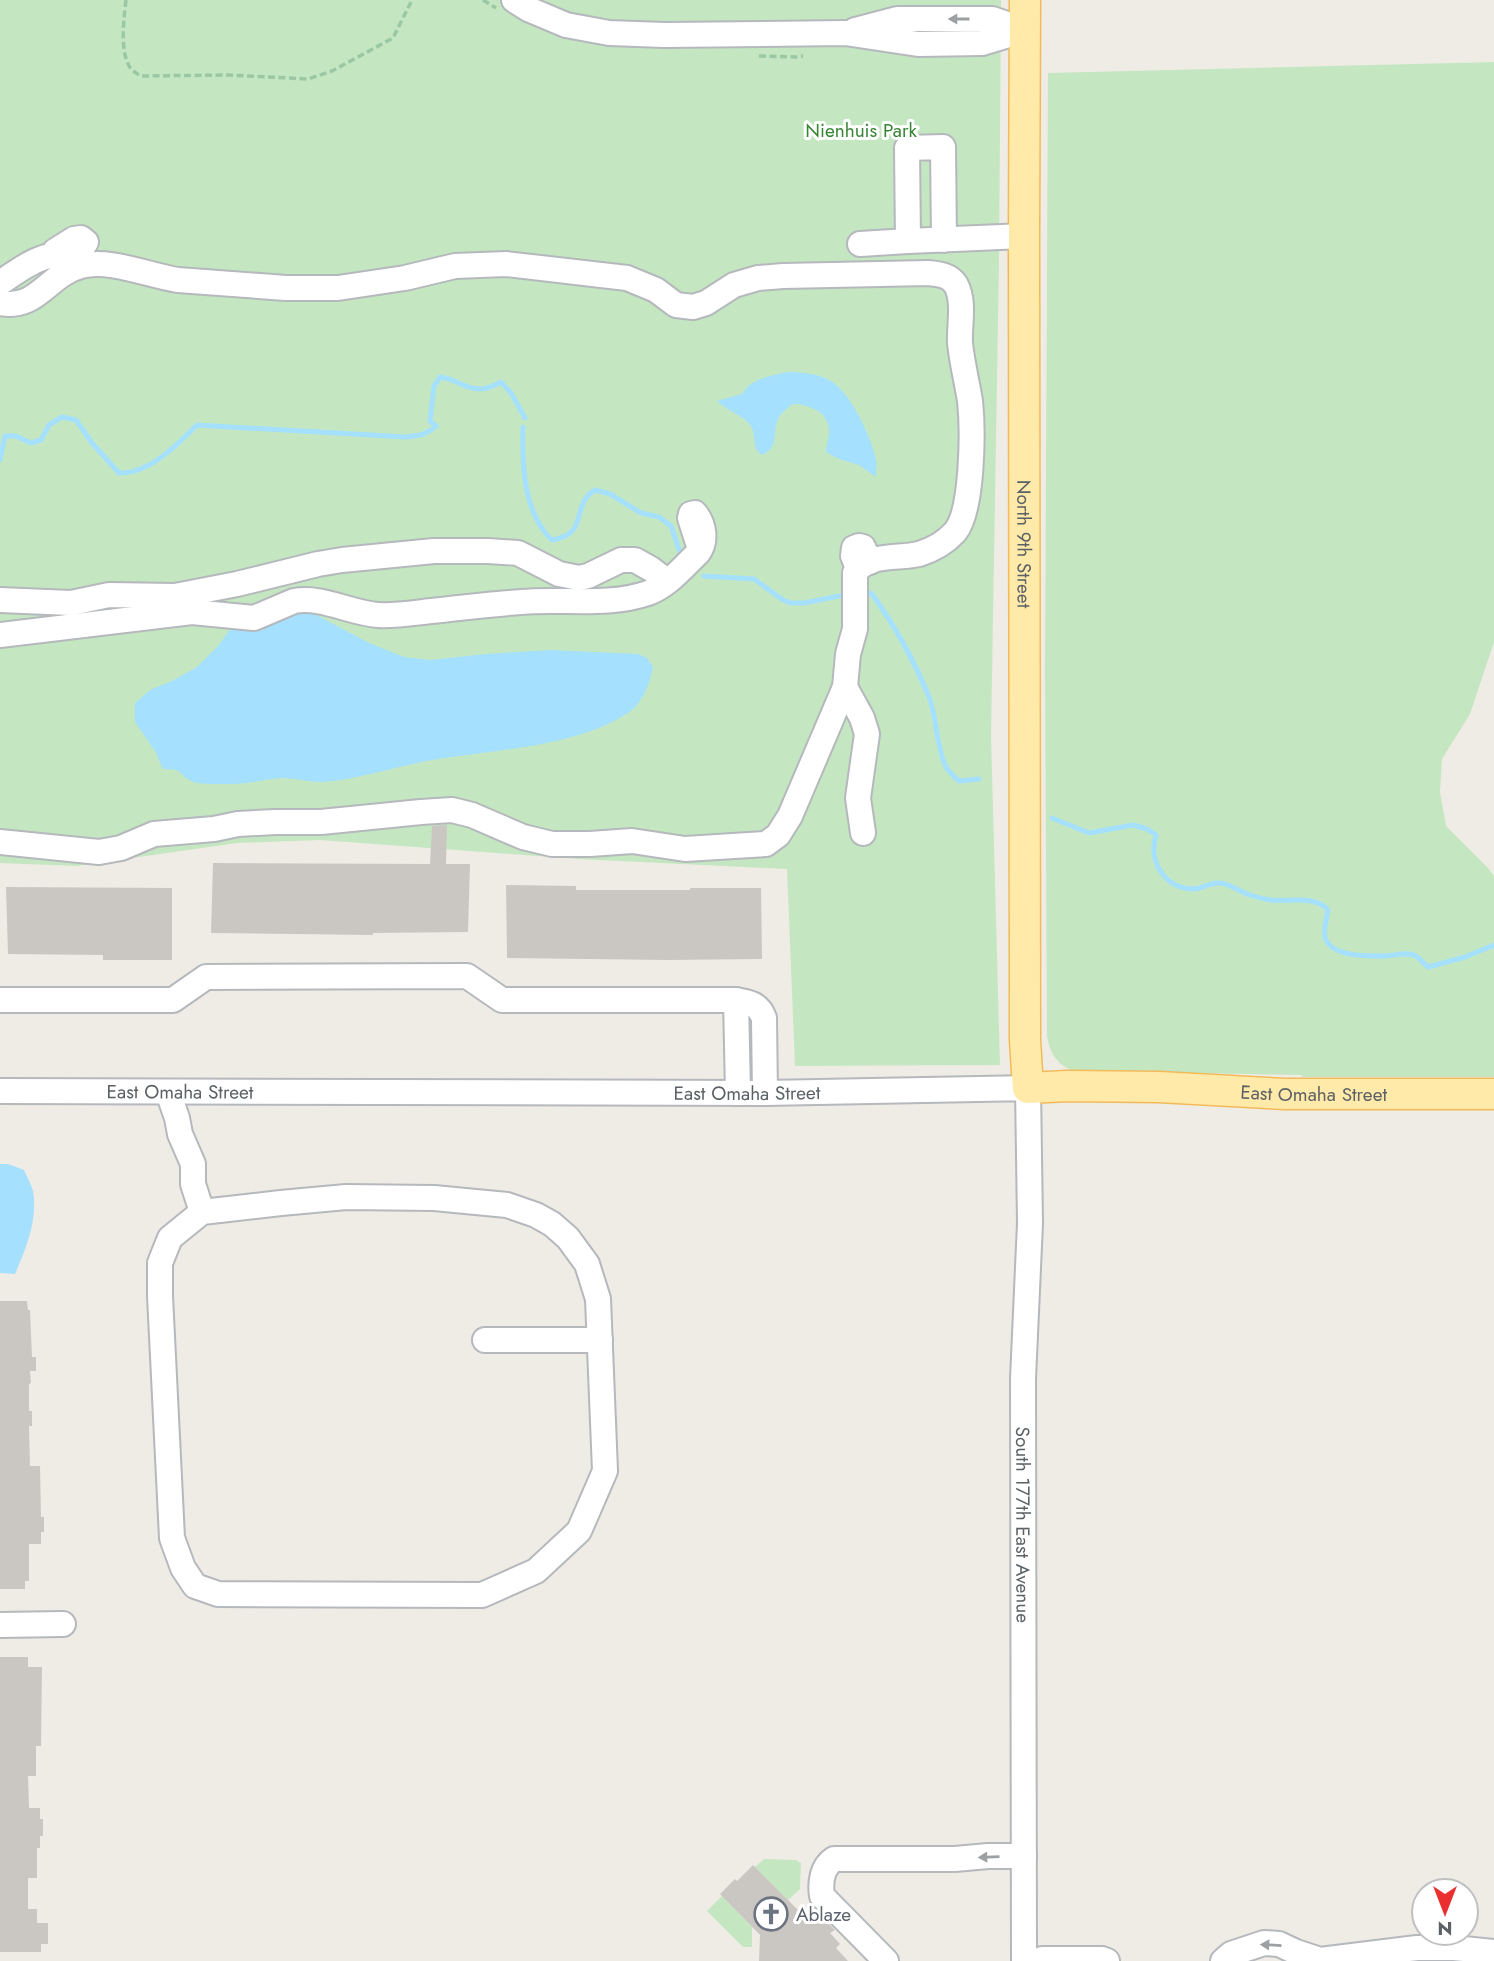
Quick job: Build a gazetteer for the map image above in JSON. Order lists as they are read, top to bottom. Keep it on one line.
{"streets":{"main road":["North 9th Street","East Omaha Street"],"street":["South 177th East Avenue"]},"crossings":[["North 9th Street","East Omaha Street"],["North 9th Street","South 177th East Avenue"],["East Omaha Street","South 177th East Avenue"]],"parks":["Nienhuis Park"],"places":{"church":["Ablaze"]},"north":"bottom"}
